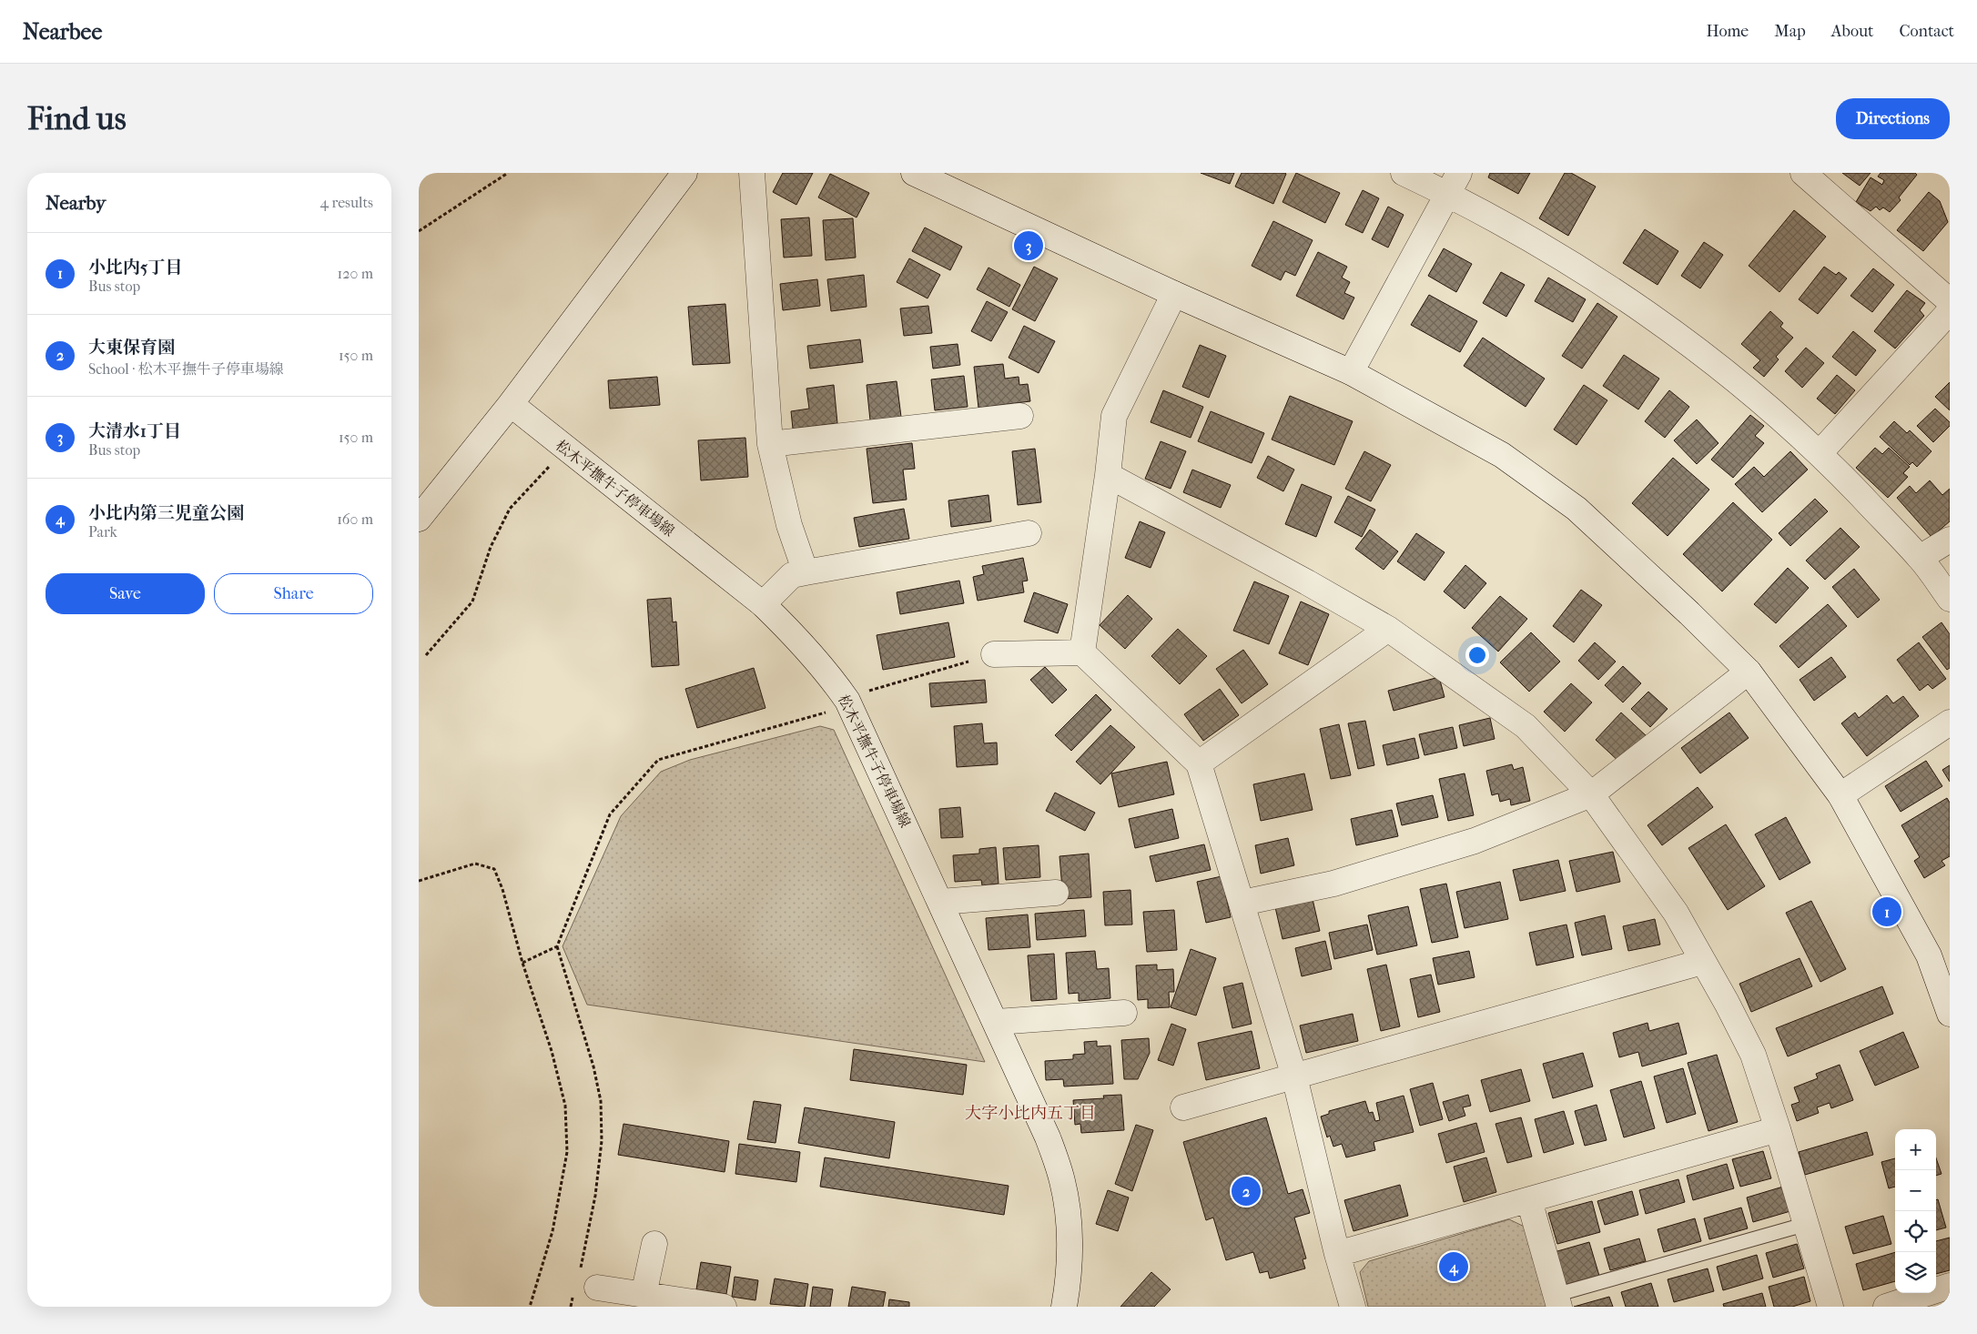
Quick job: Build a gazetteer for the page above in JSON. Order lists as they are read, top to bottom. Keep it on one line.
{"streets":{"street":["松木平撫牛子停車場線"]},"districts":["大字小比内五丁目"],"page":{"header":"Nearbee","nav":["Home","Map","About","Contact"],"buttons":["Directions",["Save","Share"]],"title":"Find us","heading":["Nearby","4 results"],"pins":["3","1","2","4"],"list":[{"mark":"1","name":"小比内5丁目","note":"Bus stop","value":"120 m"},{"mark":"2","name":"大東保育園","note":"School · 松木平撫牛子停車場線","value":"150 m"},{"mark":"3","name":"大清水1丁目","note":"Bus stop","value":"150 m"},{"mark":"4","name":"小比内第三児童公園","note":"Park","value":"160 m"}],"map_buttons":["+","−"]}}
